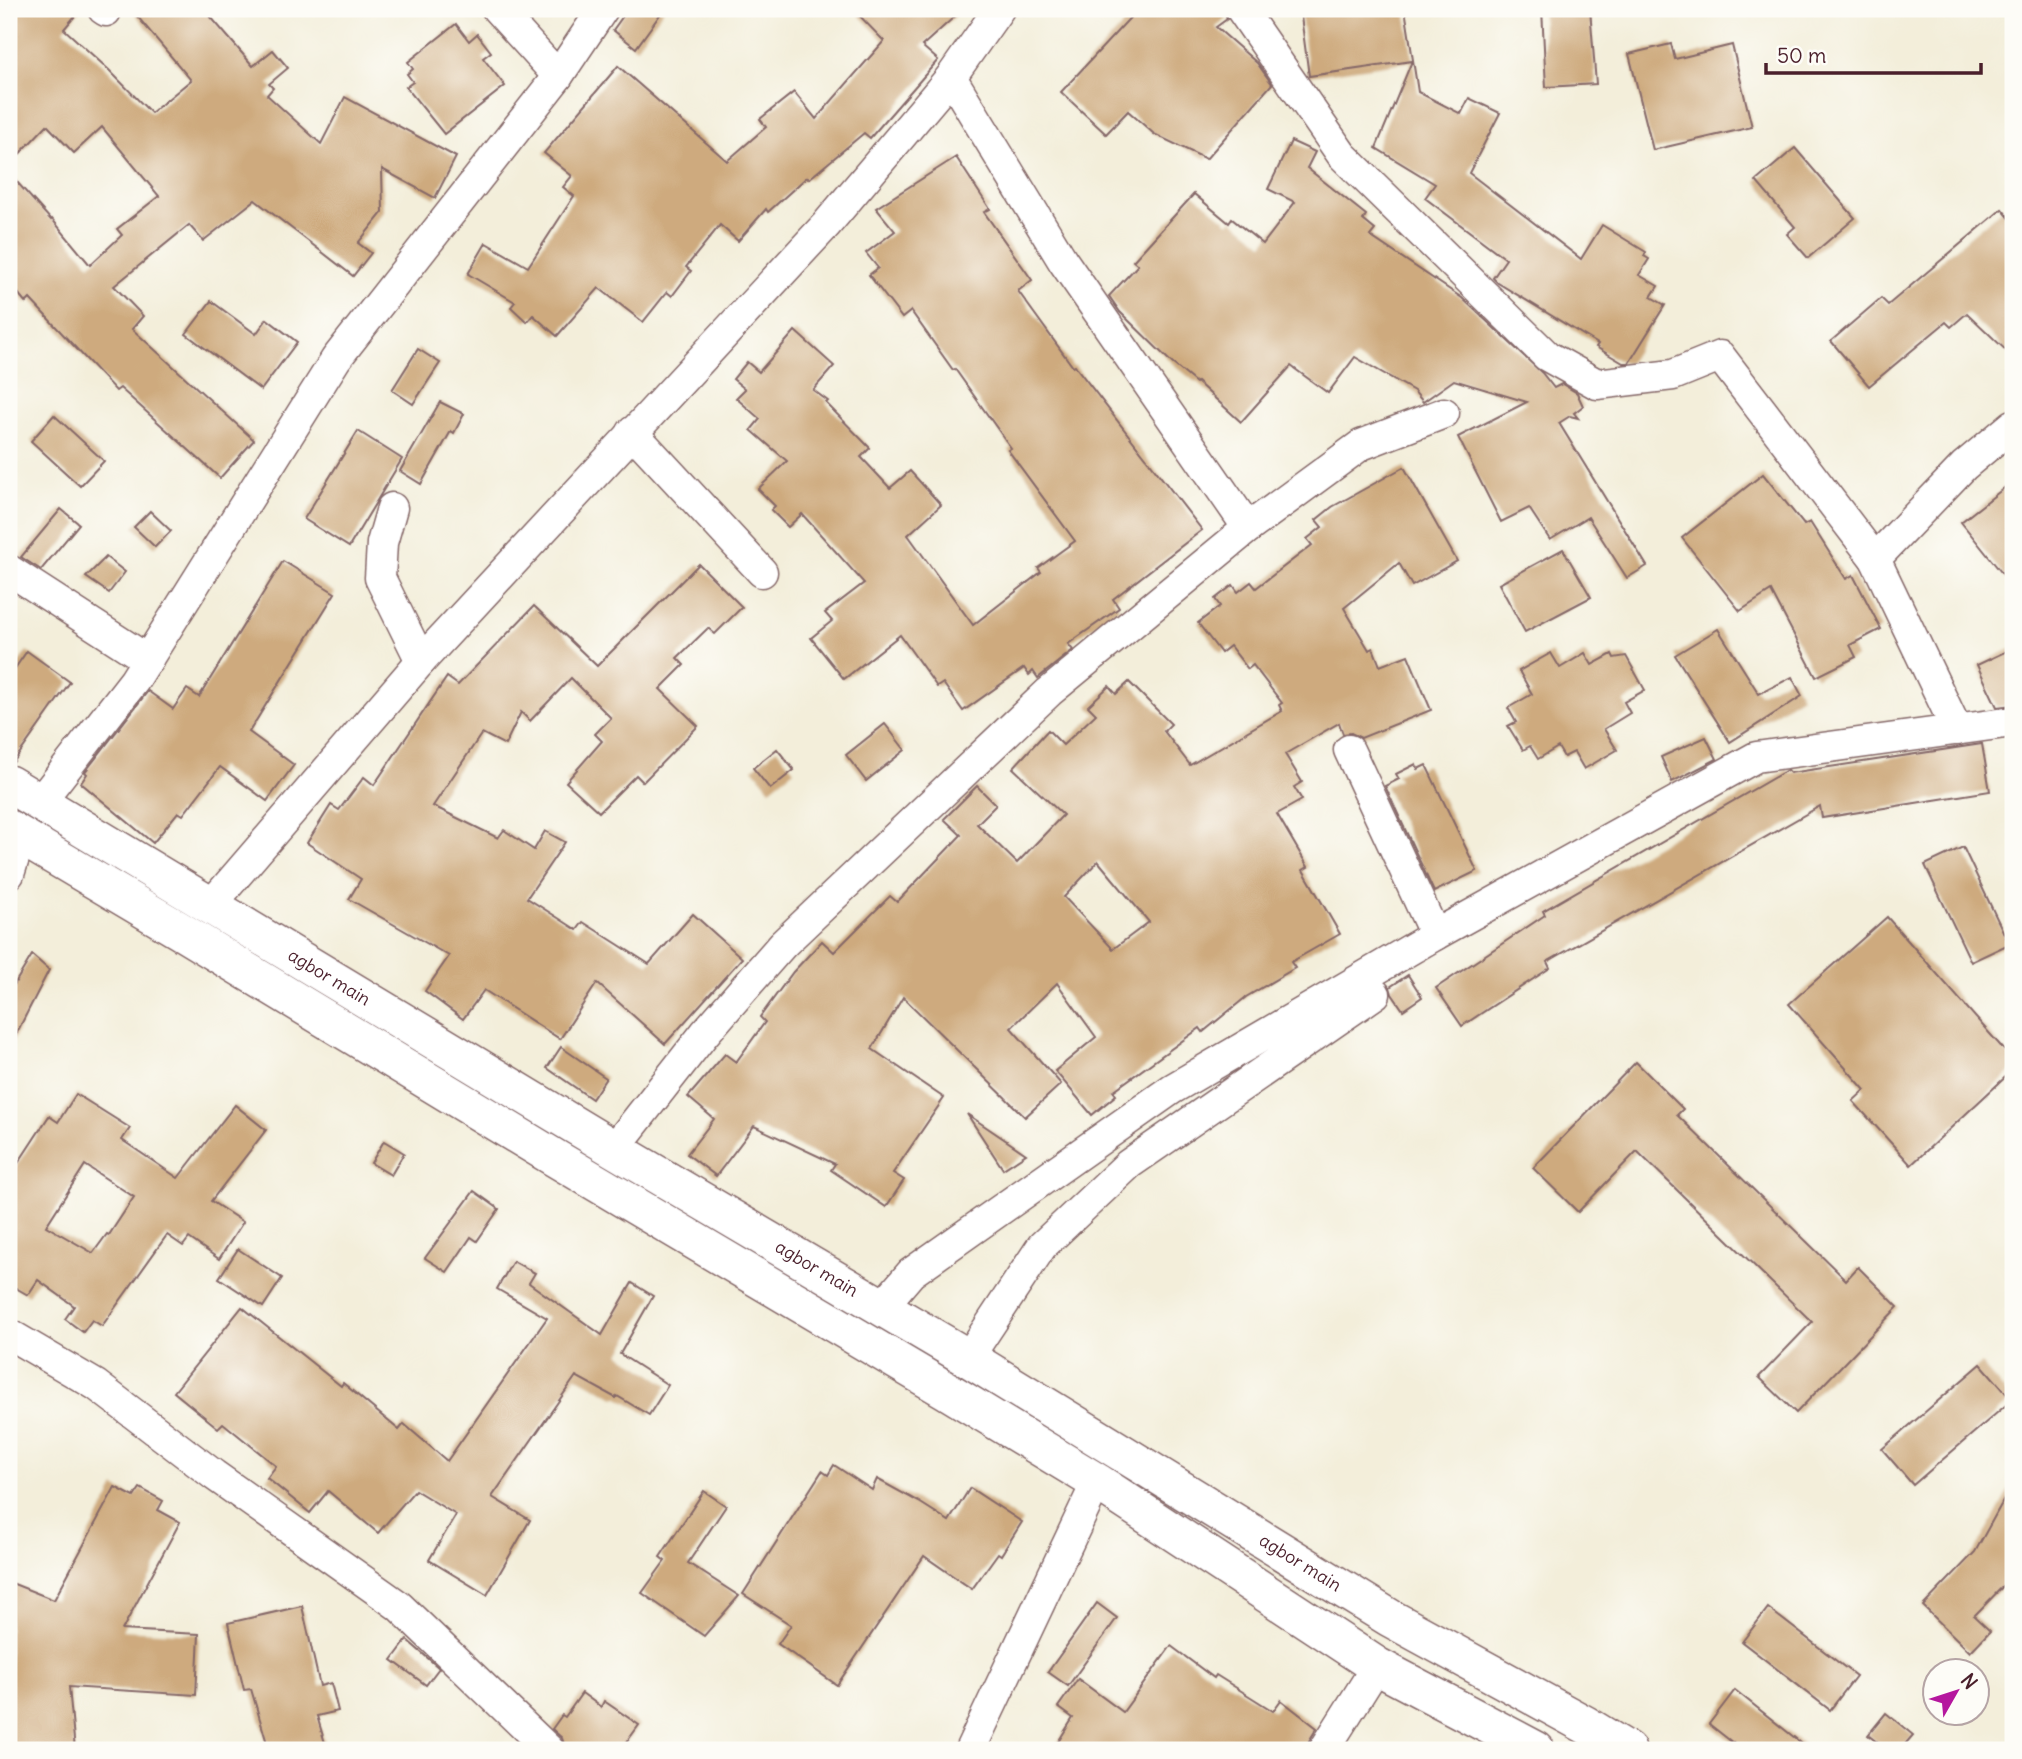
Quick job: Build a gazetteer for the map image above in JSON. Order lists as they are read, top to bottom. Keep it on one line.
{"streets":{"main road":["agbor main"]},"scale_bar":"50 m","north":"top right"}
